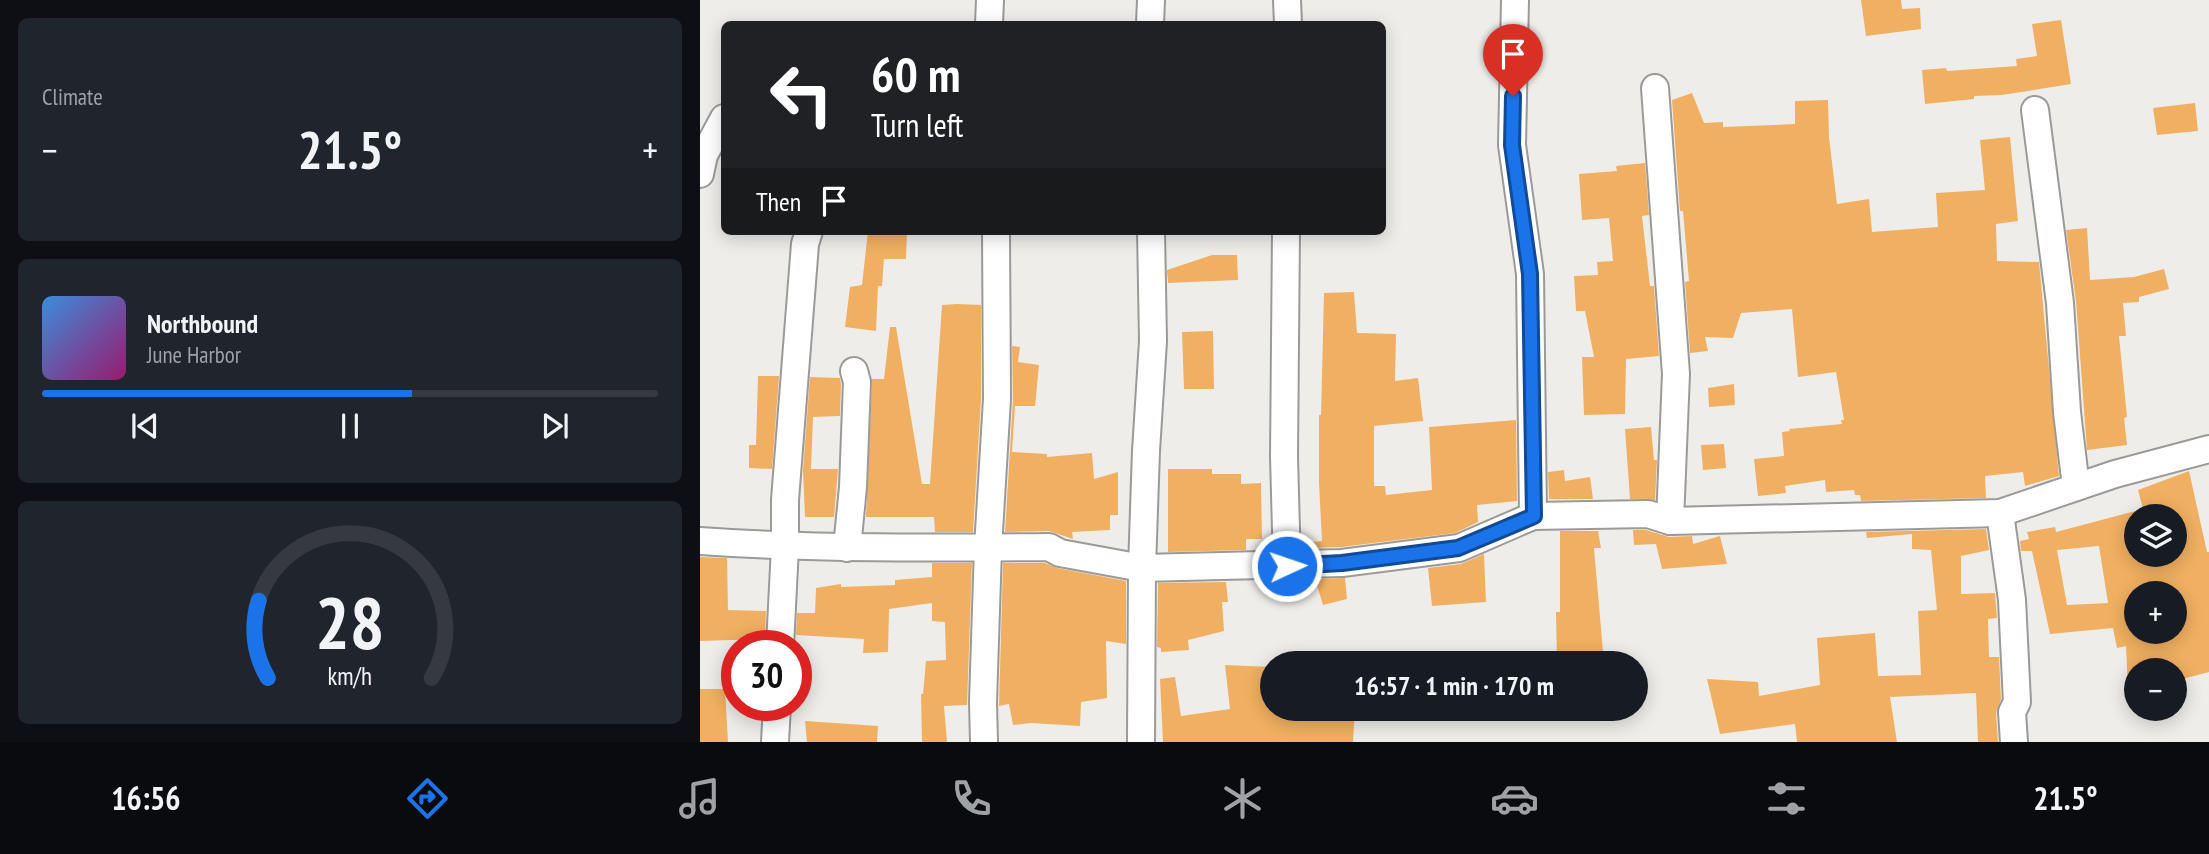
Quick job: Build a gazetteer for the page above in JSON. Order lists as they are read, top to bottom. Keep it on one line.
{"page":{"tile":"Climate","turn":["60 m","Turn left"],"heat":["−","21.5°","+"],"then":"Then","song":["Northbound","June Harbor"],"map_buttons":["+","−"],"limit":"30","trip":"16:57 · 1 min · 170 m","tabs":["16:56","21.5°"],"gauge":["28","km/h"]}}
